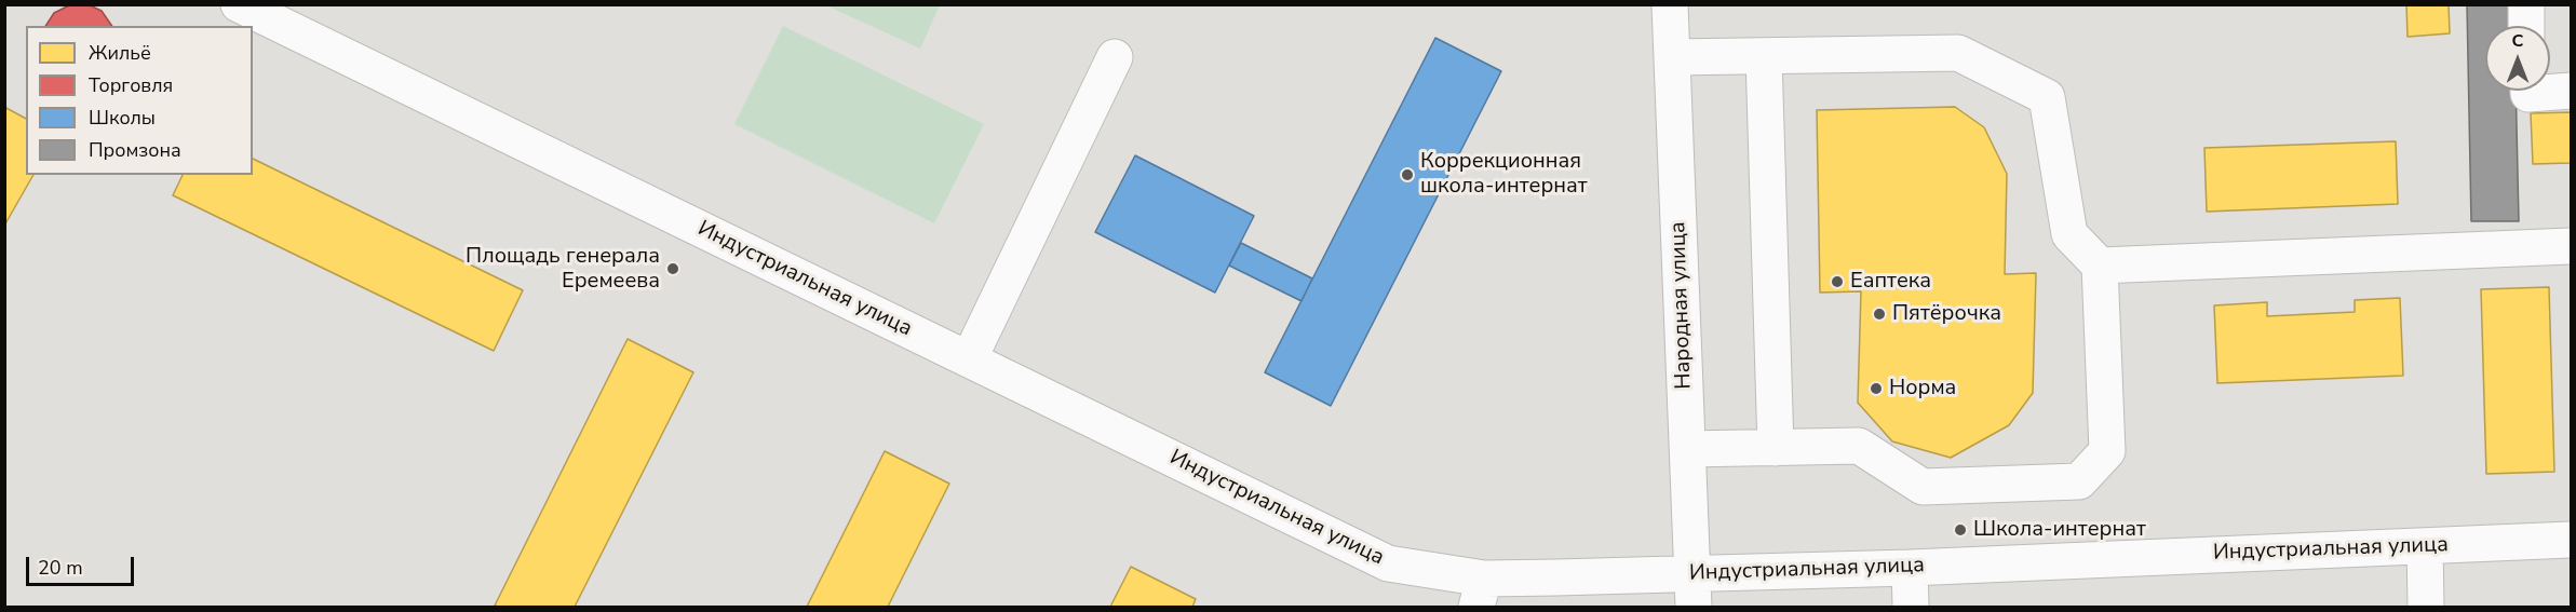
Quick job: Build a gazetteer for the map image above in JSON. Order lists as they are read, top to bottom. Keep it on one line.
{"streets":{"street":["Индустриальная улица","Народная улица"]},"crossings":[["Индустриальная улица","Народная улица"]],"places":["Коррекционная школа-интернат","Площадь генерала Еремеева","Еаптека","Пятёрочка","Норма","Школа-интернат"],"legend":["Жильё","Торговля","Школы","Промзона"],"scale_bar":"20 m","north":"top"}
